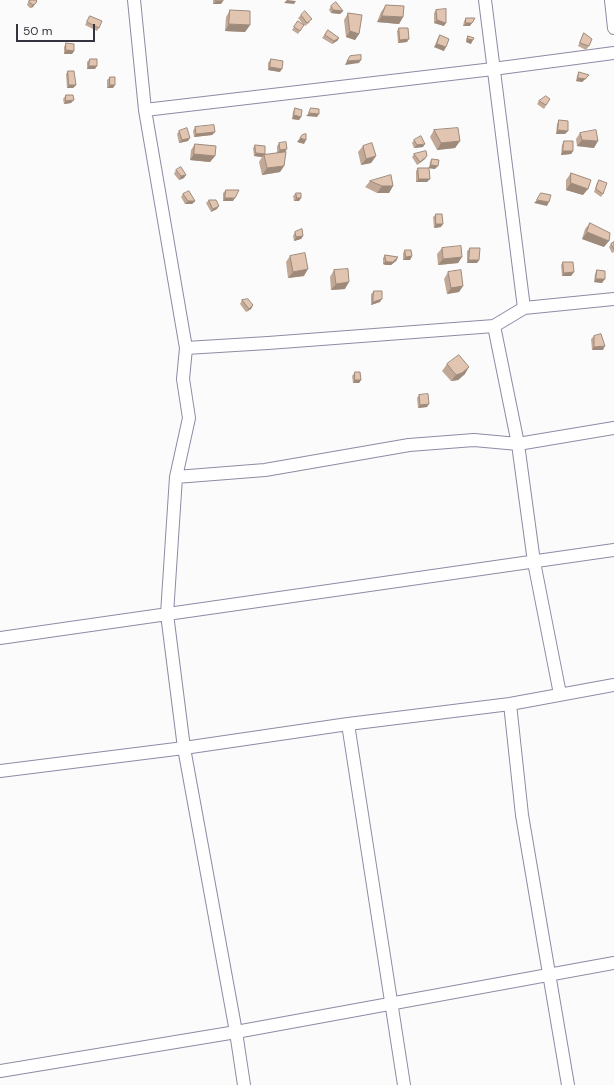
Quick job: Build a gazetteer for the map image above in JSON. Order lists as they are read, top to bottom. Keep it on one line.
{"scale_bar":"50 m"}
